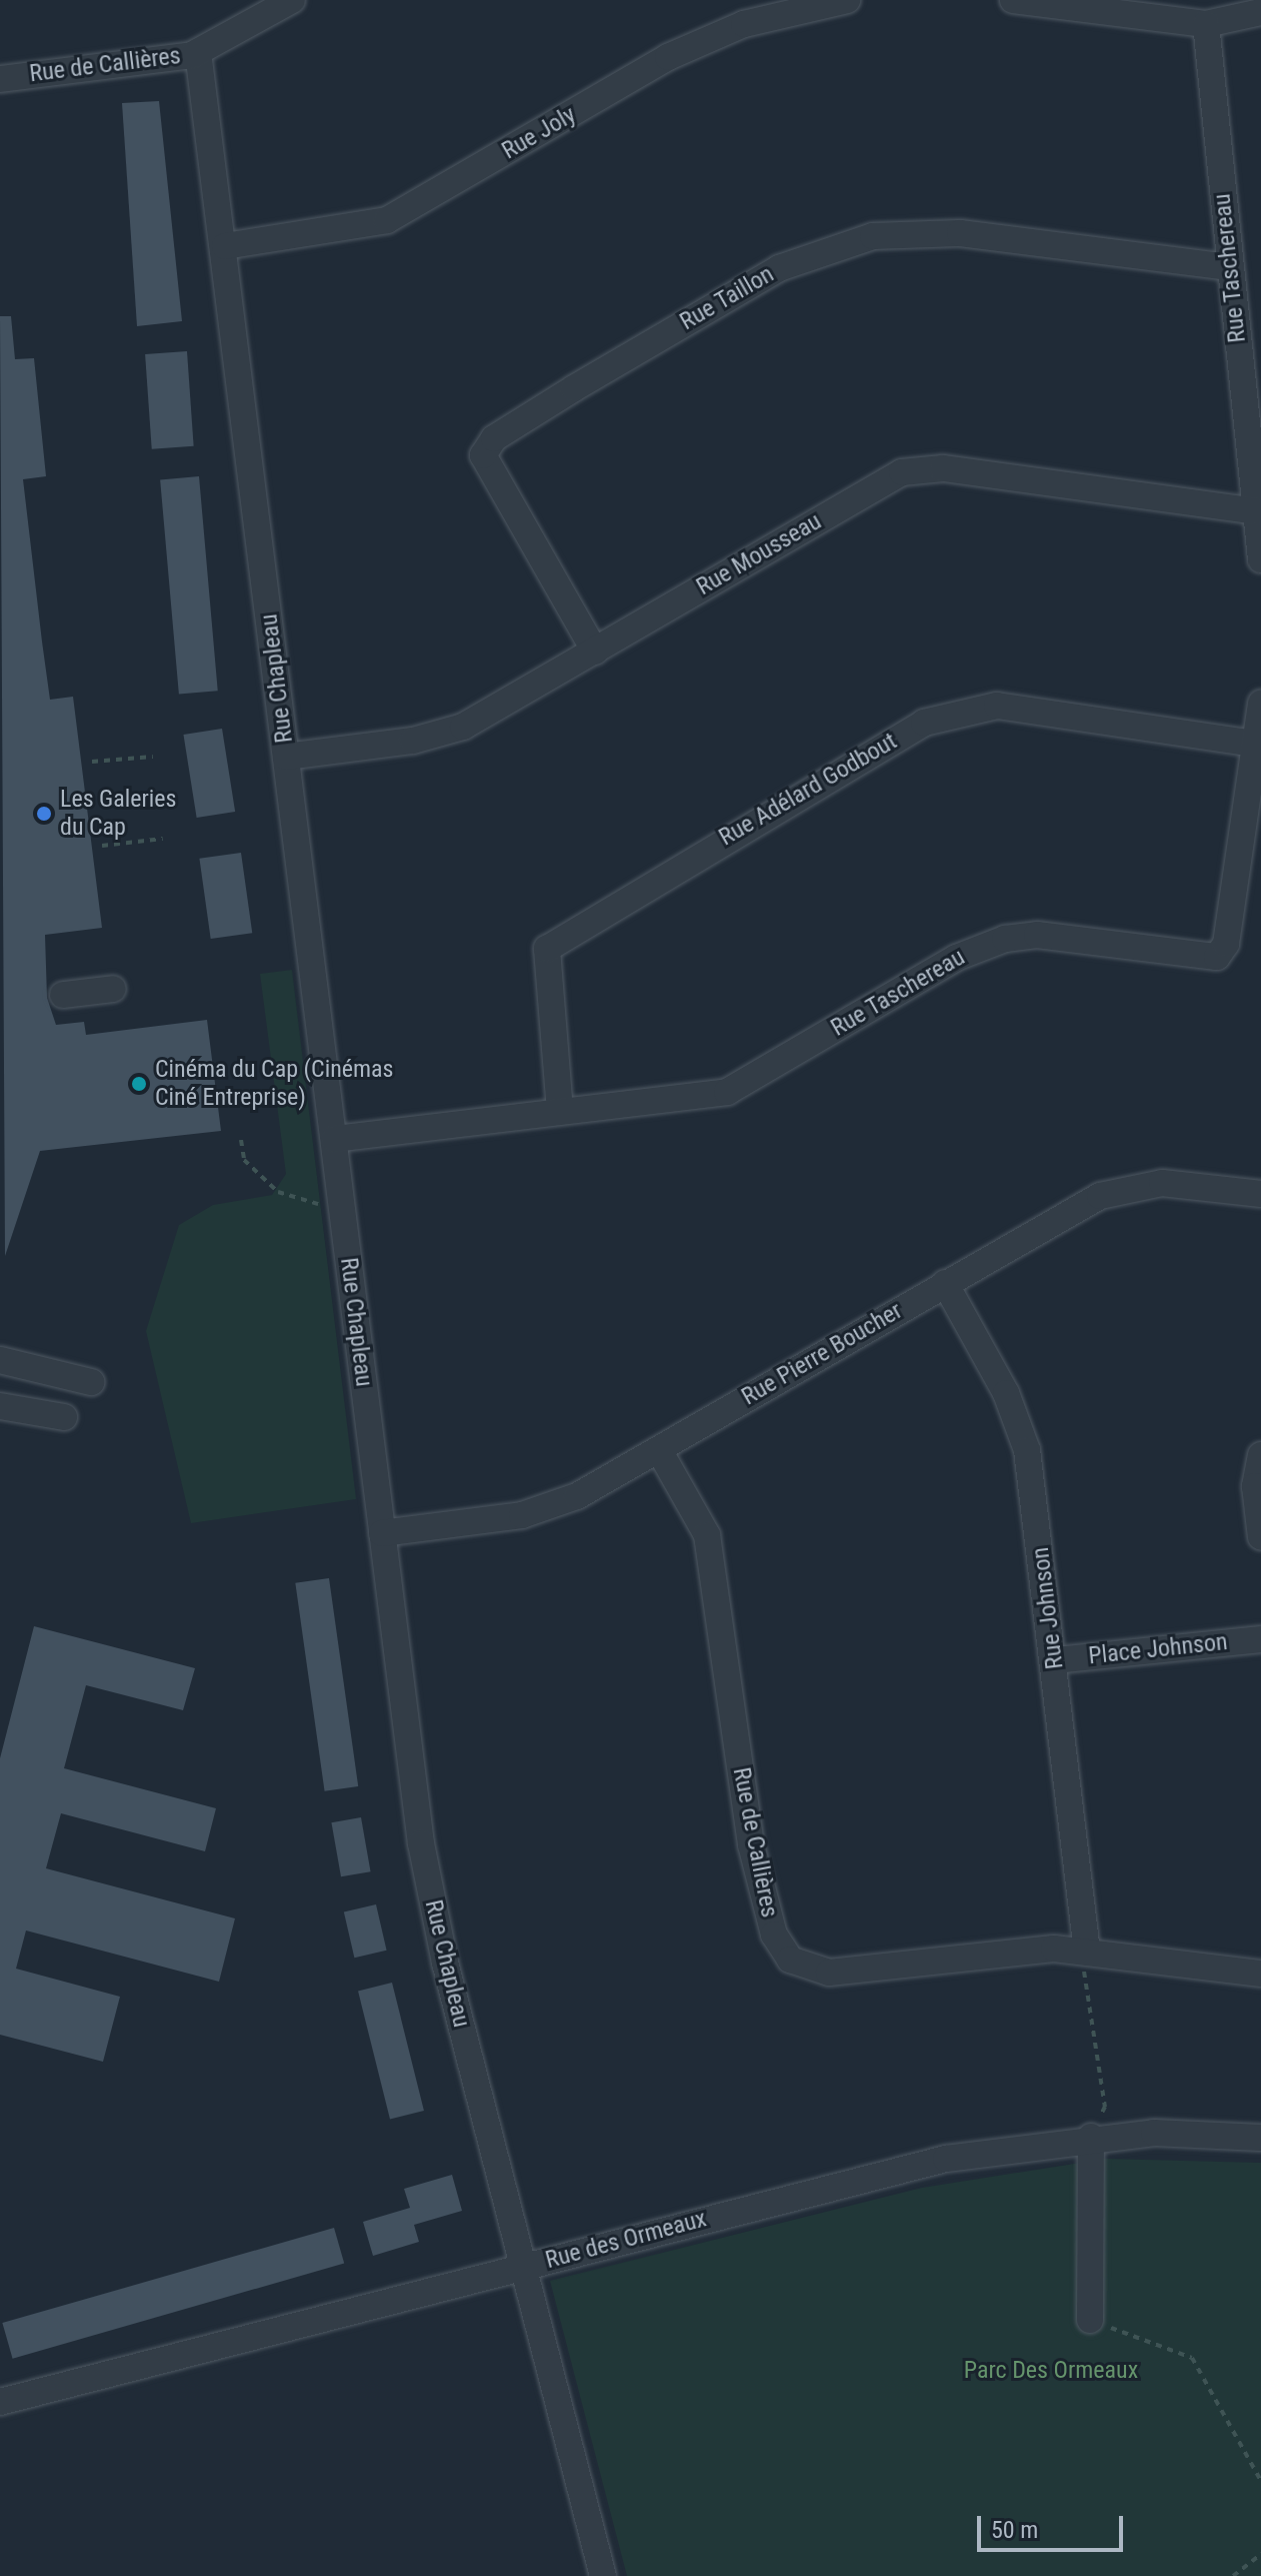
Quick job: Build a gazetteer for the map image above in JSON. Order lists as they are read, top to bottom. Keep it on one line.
{"streets":{"street":["Rue de Callières","Rue Joly","Rue Taschereau","Rue Taillon","Rue Mousseau","Rue Chapleau","Rue Adélard Godbout","Rue Pierre Boucher","Rue Johnson","Place Johnson","Rue des Ormeaux"]},"crossings":[["Rue de Callières","Rue Chapleau"],["Rue de Callières","Rue Pierre Boucher"],["Rue de Callières","Rue Johnson"],["Rue Joly","Rue Chapleau"],["Rue Taschereau","Rue Taillon"],["Rue Taschereau","Rue Mousseau"],["Rue Taschereau","Rue Chapleau"],["Rue Taschereau","Rue Adélard Godbout"],["Rue Taillon","Rue Mousseau"],["Rue Mousseau","Rue Chapleau"],["Rue Chapleau","Rue Pierre Boucher"],["Rue Chapleau","Rue des Ormeaux"],["Rue Pierre Boucher","Rue Johnson"],["Rue Johnson","Place Johnson"]],"parks":["Parc Des Ormeaux"],"places":["Les Galeries du Cap","Cinéma du Cap (Cinémas Ciné Entreprise)"],"scale_bar":"50 m"}
